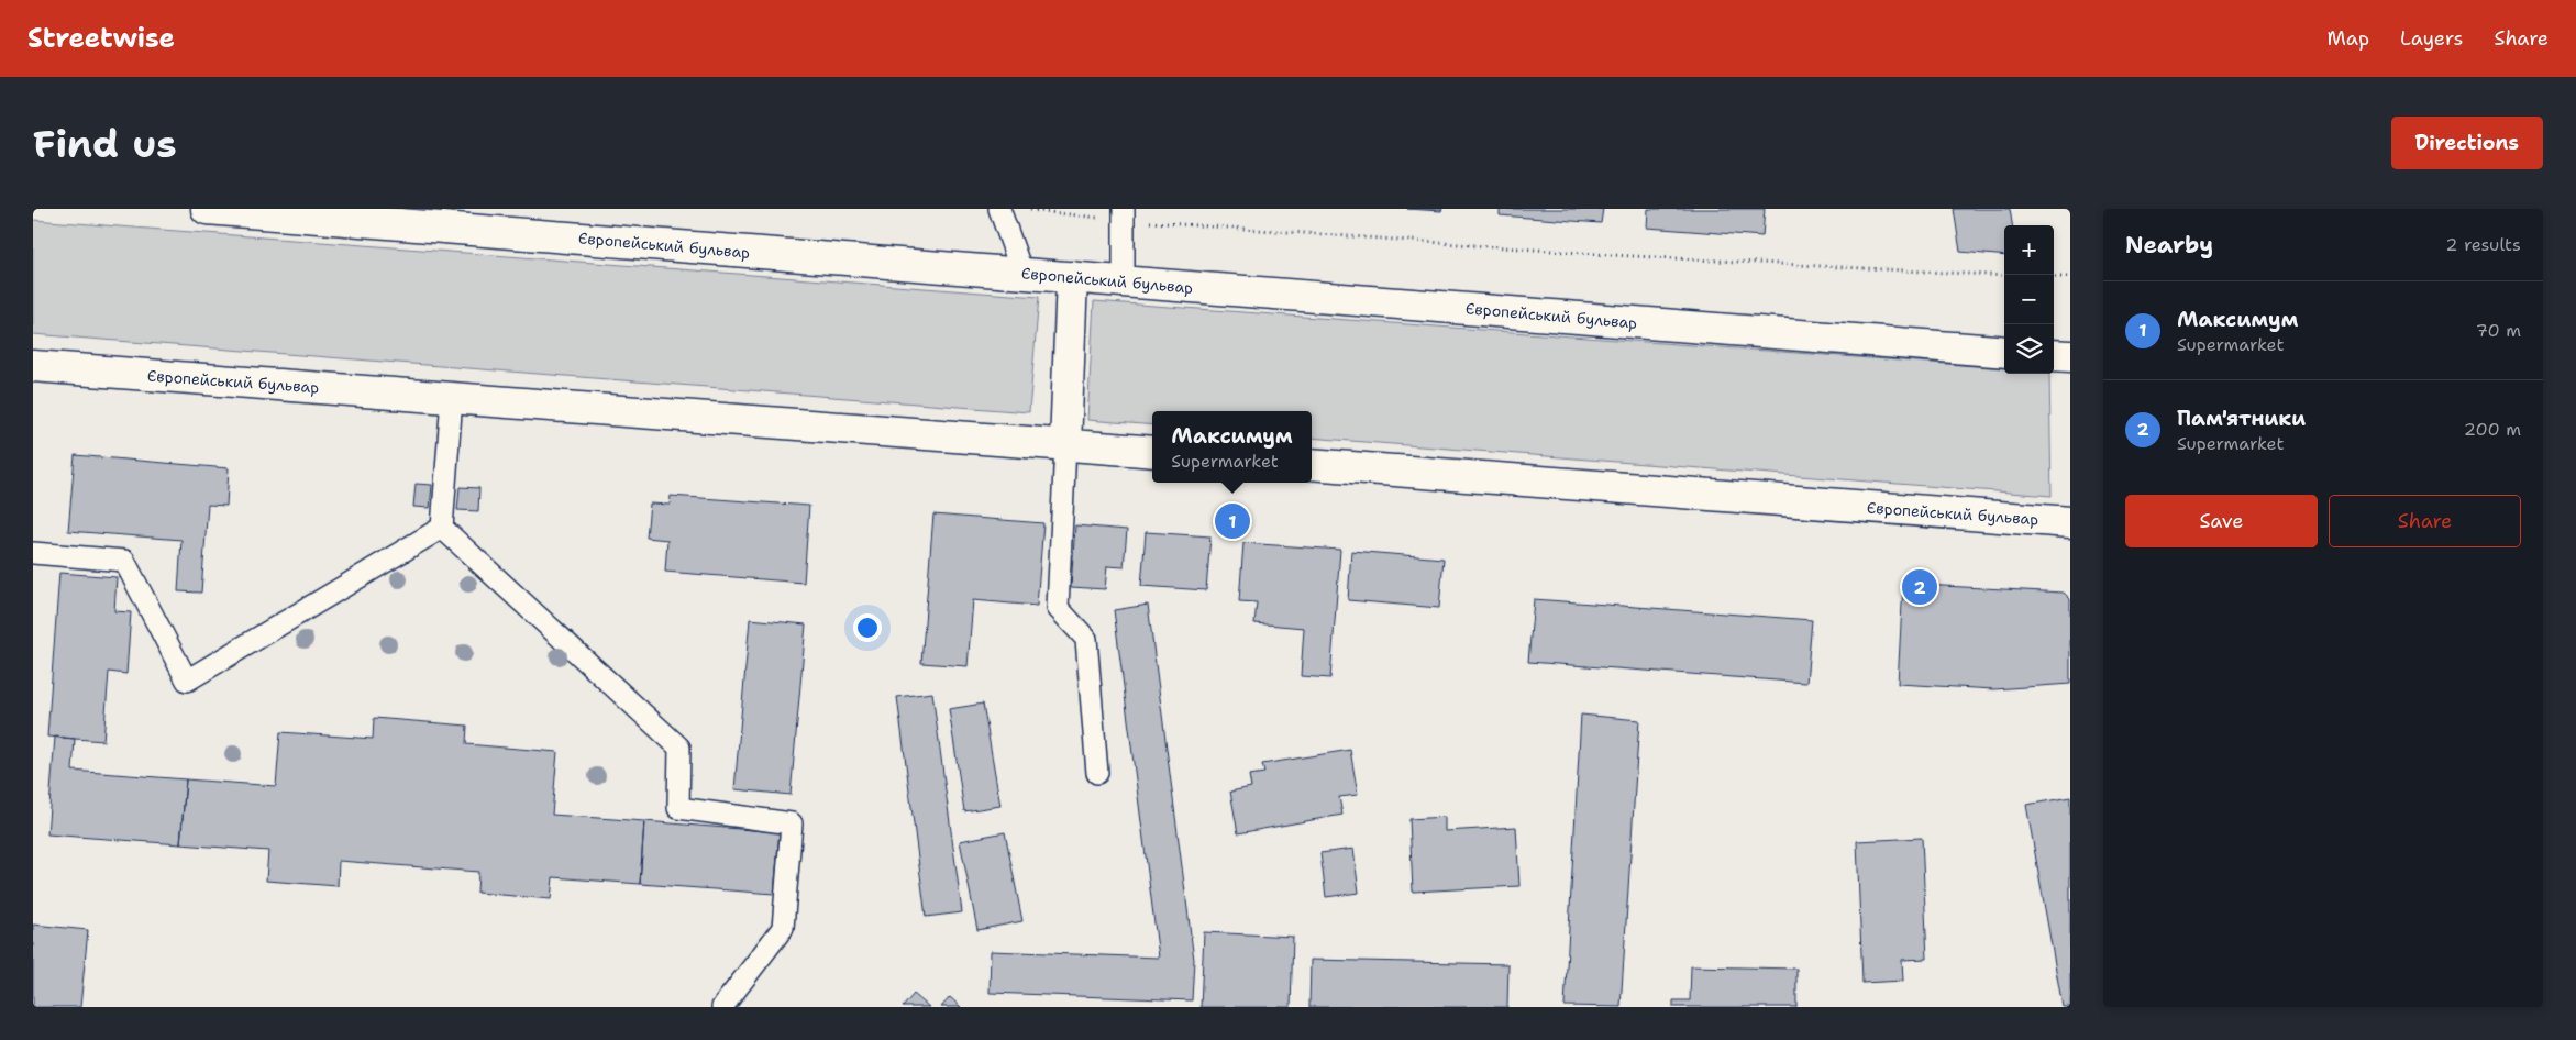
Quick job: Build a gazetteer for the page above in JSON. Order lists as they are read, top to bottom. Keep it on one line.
{"streets":{"main road":["Європейський бульвар"]},"page":{"header":"Streetwise","nav":["Map","Layers","Share"],"buttons":["Directions",["Save","Share"]],"title":"Find us","heading":["Nearby","2 results"],"map_buttons":["+","−"],"list":[{"mark":"1","name":"Максимум","note":"Supermarket","value":"70 m"},{"mark":"2","name":"Пам'ятники","note":"Supermarket","value":"200 m"}],"popup":["Максимум","Supermarket"],"pins":["1","2"]}}
